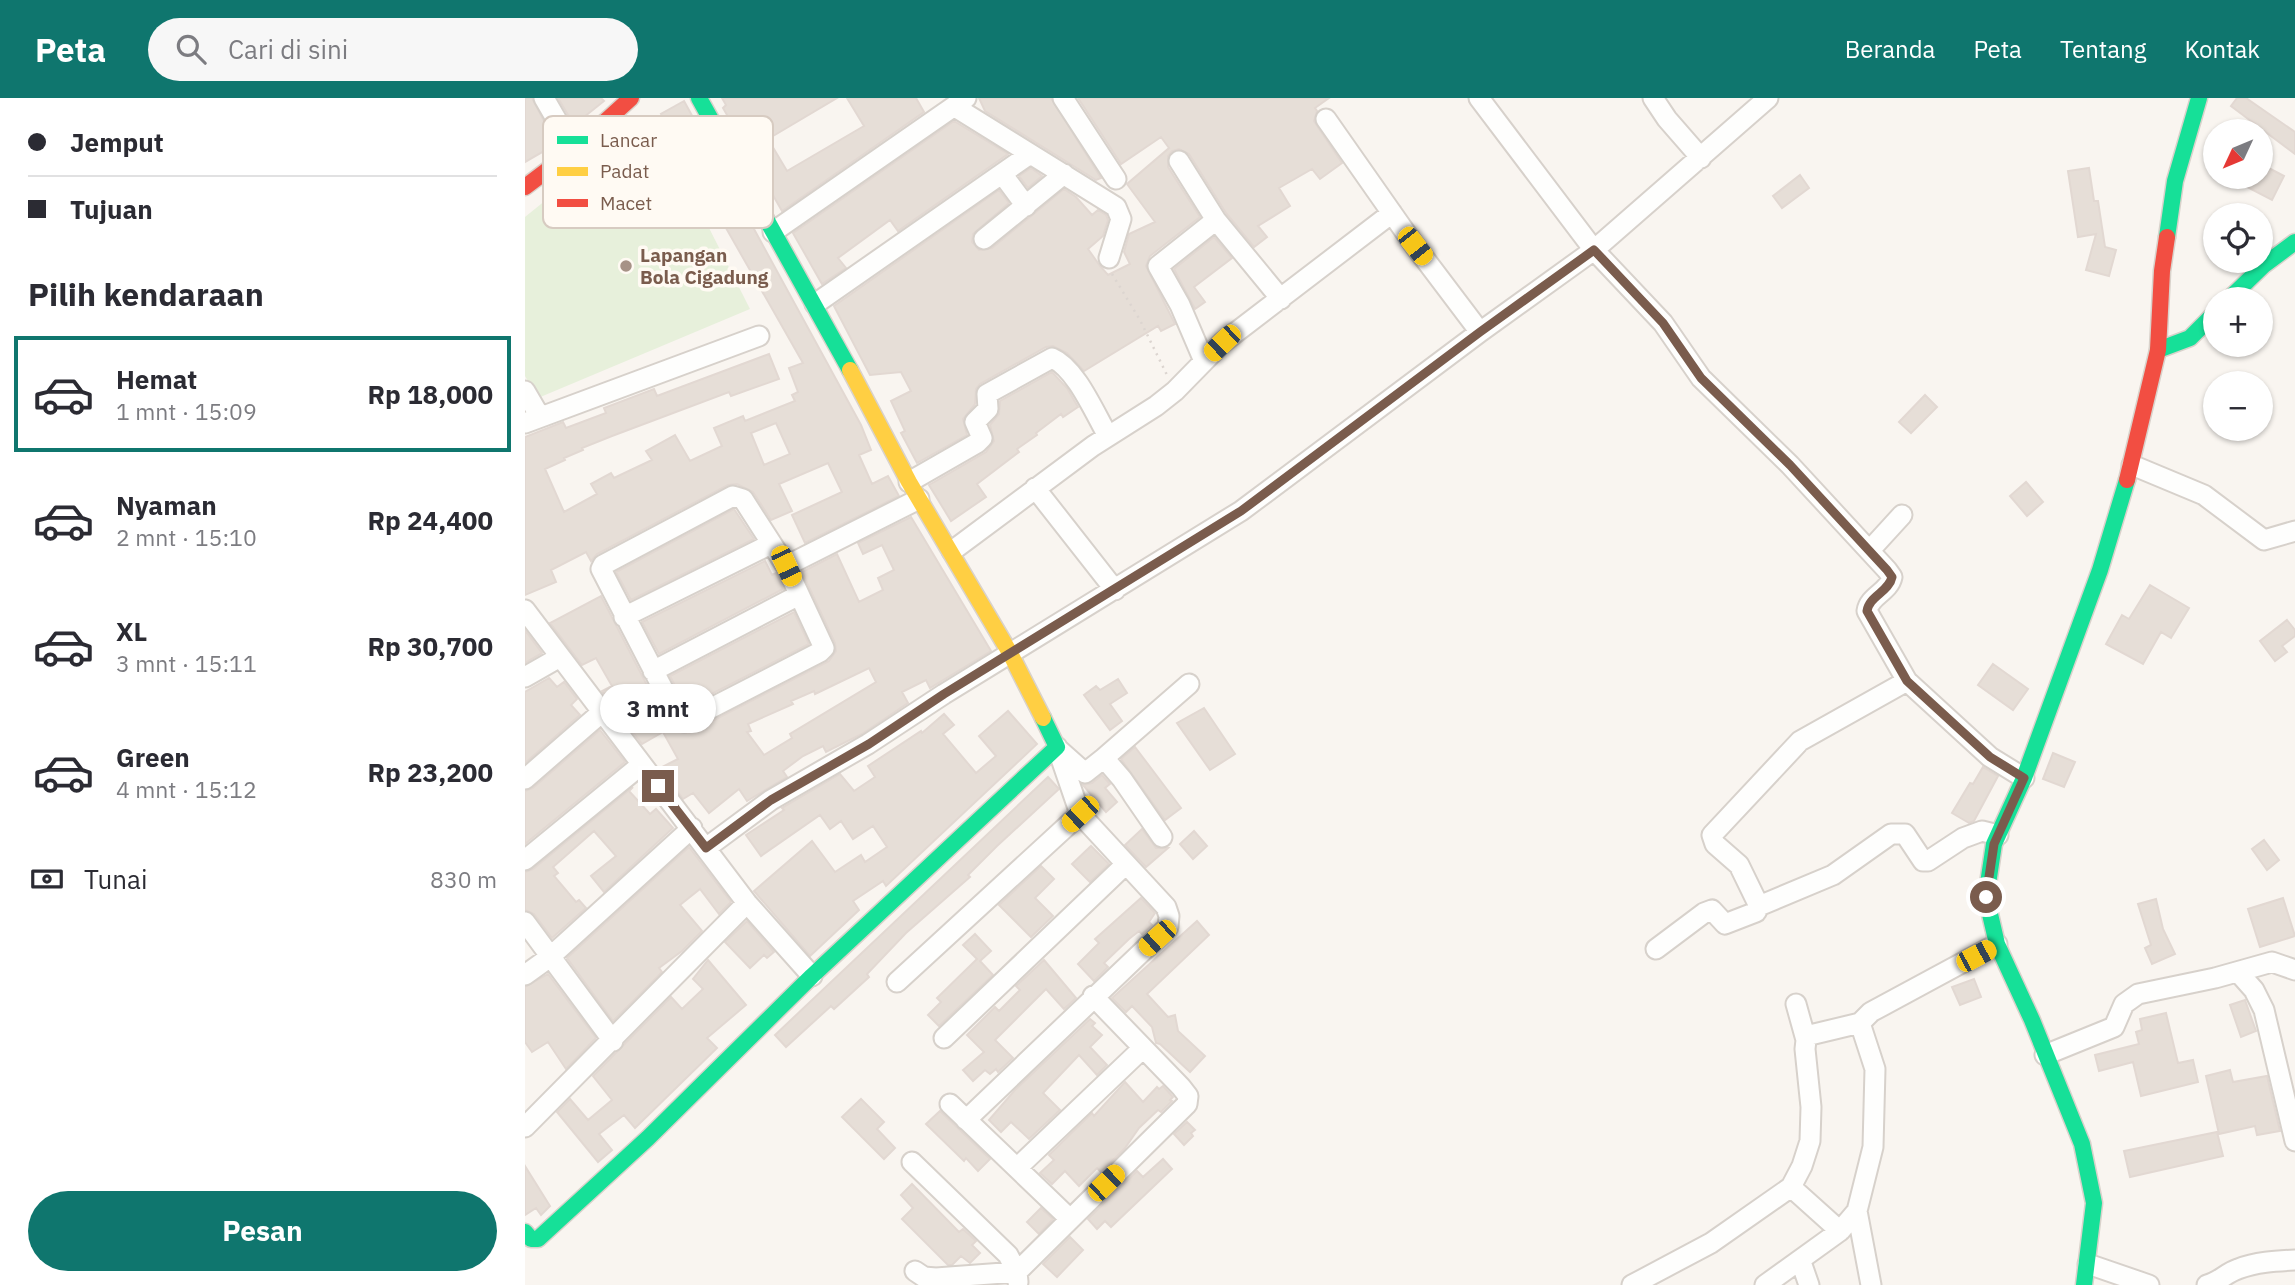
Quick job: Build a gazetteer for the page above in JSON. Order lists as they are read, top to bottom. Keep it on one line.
{"places":["Lapangan Bola Cigadung"],"legend":["Lancar","Padat","Macet"],"north":"bottom left","page":{"header":"Peta","search":"Cari di sini","nav":["Beranda","Peta","Tentang","Kontak"],"banner":["Jemput","Tujuan"],"map_buttons":["+","−"],"heading":"Pilih kendaraan","list":[{"name":"Hemat","note":"1 mnt · 15:09","value":"Rp 18,000"},{"name":"Nyaman","note":"2 mnt · 15:10","value":"Rp 24,400"},{"name":"XL","note":"3 mnt · 15:11","value":"Rp 30,700"},{"name":"Green","note":"4 mnt · 15:12","value":"Rp 23,200"}],"bubble":"3 mnt","pay":["Tunai","830 m"],"buttons":"Pesan"}}
